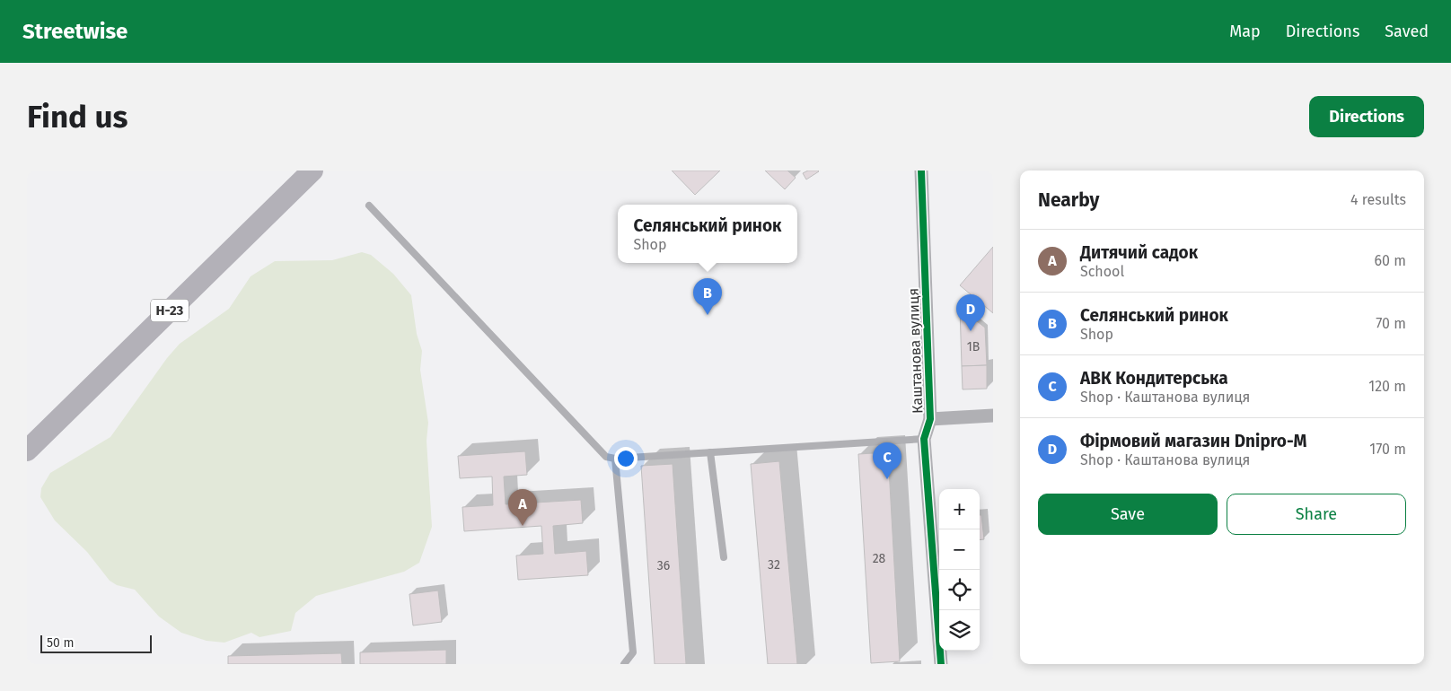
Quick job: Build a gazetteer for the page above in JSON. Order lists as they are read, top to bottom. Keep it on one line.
{"streets":{"main road":["Н-23"],"street":["Каштанова вулиця"]},"house_numbers":["1В","28","32","36"],"scale_bar":"50 m","page":{"header":"Streetwise","nav":["Map","Directions","Saved"],"buttons":["Directions",["Save","Share"]],"title":"Find us","heading":["Nearby","4 results"],"popup":["Селянський ринок","Shop"],"list":[{"mark":"A","name":"Дитячий садок","note":"School","value":"60 m"},{"mark":"B","name":"Селянський ринок","note":"Shop","value":"70 m"},{"mark":"C","name":"АВК Кондитерська","note":"Shop · Каштанова вулиця","value":"120 m"},{"mark":"D","name":"Фірмовий магазин Dnipro-M","note":"Shop · Каштанова вулиця","value":"170 m"}],"pins":["B","D","C","A"],"map_buttons":["+","−"],"scale":"50 m"}}
